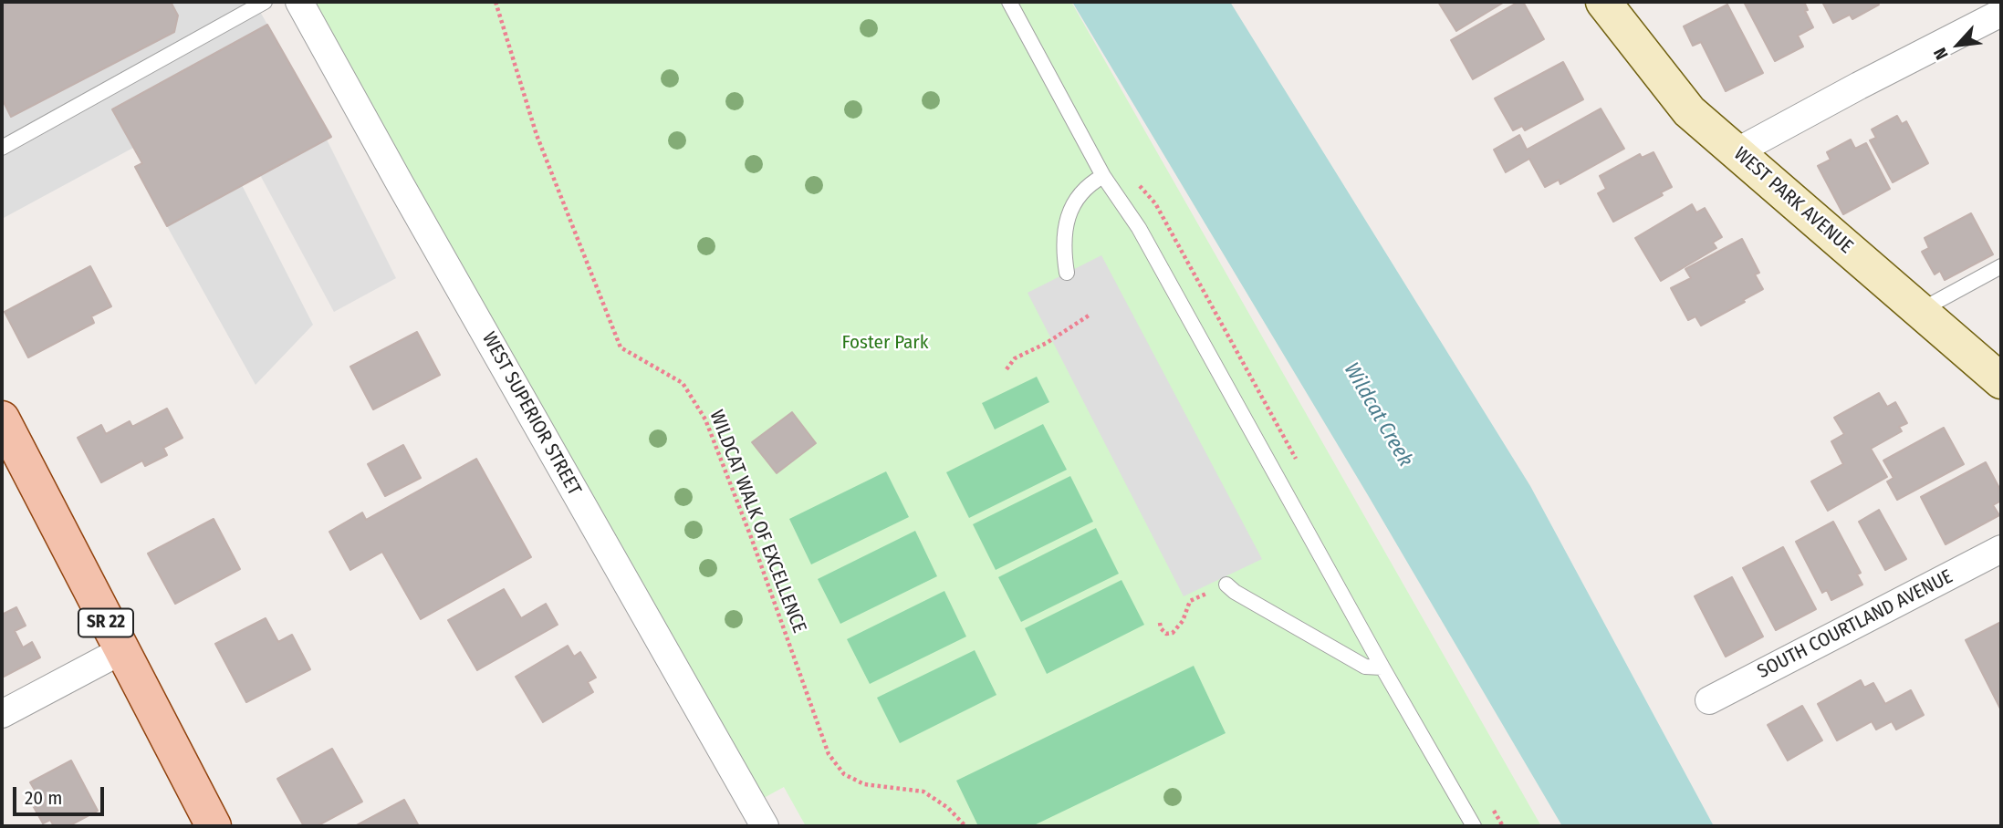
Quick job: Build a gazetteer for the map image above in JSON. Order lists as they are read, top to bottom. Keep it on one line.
{"streets":{"main road":["WEST PARK AVENUE","SR 22"],"street":["WEST SUPERIOR STREET","SOUTH COURTLAND AVENUE"],"path":["WILDCAT WALK OF EXCELLENCE"]},"water":["Wildcat Creek"],"parks":["Foster Park"],"scale_bar":"20 m","north":"bottom left"}
